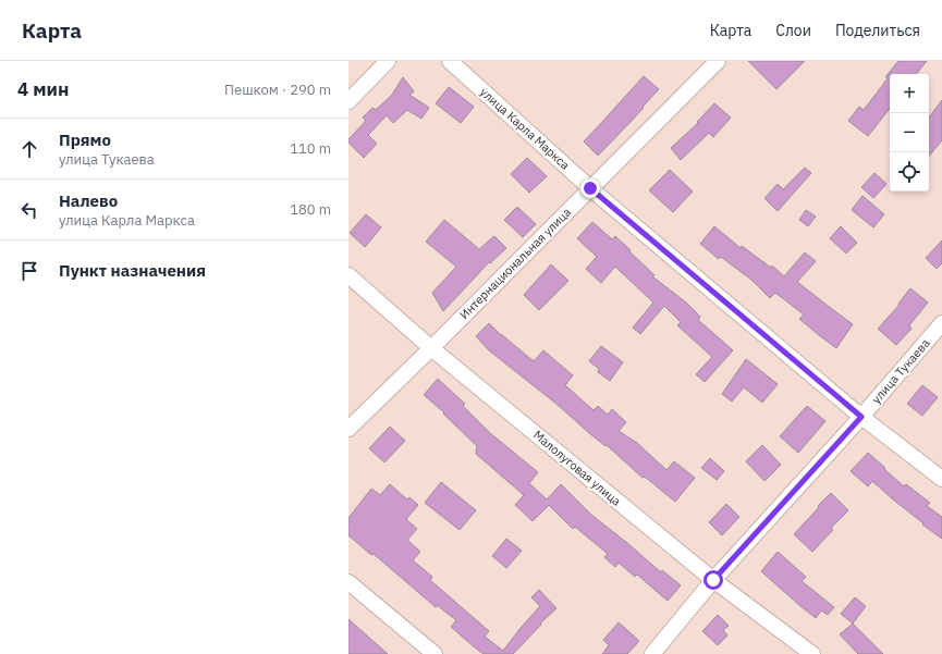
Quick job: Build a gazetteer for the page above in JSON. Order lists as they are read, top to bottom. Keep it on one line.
{"streets":{"street":["улица Карла Маркса","Интернациональная улица","улица Тукаева","Малолуговая улица"]},"crossings":[["улица Карла Маркса","Интернациональная улица"],["улица Карла Маркса","улица Тукаева"],["Интернациональная улица","Малолуговая улица"],["улица Тукаева","Малолуговая улица"]],"page":{"header":"Карта","nav":["Карта","Слои","Поделиться"],"heading":["4 мин","Пешком · 290 m"],"map_buttons":["+","−"],"list":[["Прямо","улица Тукаева","110 m"],["Налево","улица Карла Маркса","180 m"],"Пункт назначения"]}}
